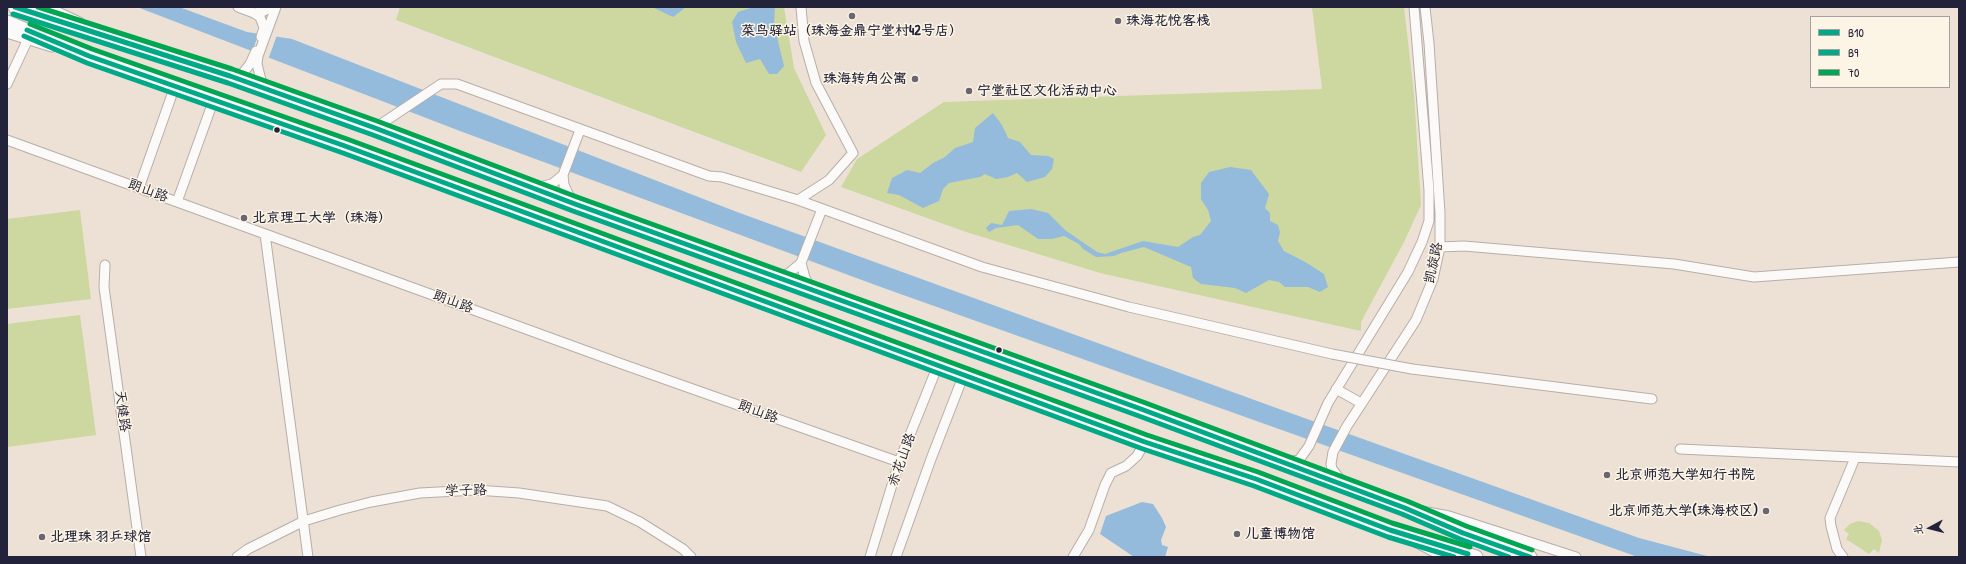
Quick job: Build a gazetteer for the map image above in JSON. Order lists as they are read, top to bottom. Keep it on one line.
{"streets":{"street":["朗山路","凯旋路","天健路","赤花山路","学子路"]},"crossings":[["朗山路","赤花山路"]],"places":["菜鸟驿站（珠海金鼎宁堂村42号店）","珠海花悦客栈","珠海转角公寓","宁堂社区文化活动中心","北京理工大学（珠海）","北京师范大学知行书院","北京师范大学(珠海校区)","儿童博物馆","北理珠 羽乒球馆"],"lines":["transit line B10","transit line 70","transit line B9"],"legend":["B10","B9","70"],"north":"left"}
